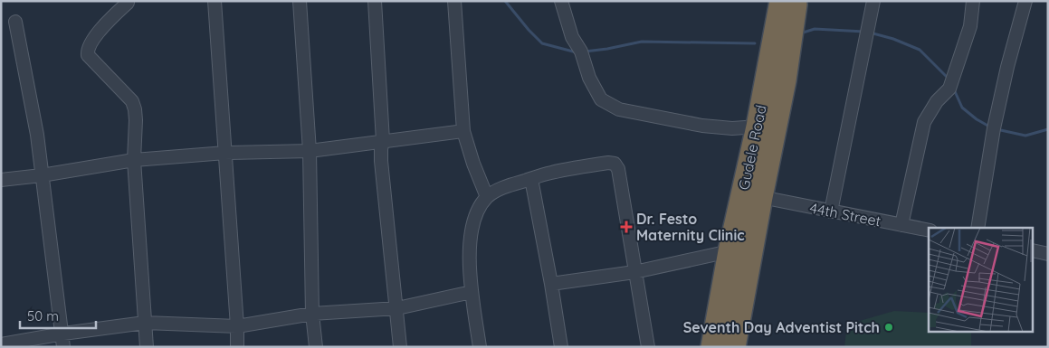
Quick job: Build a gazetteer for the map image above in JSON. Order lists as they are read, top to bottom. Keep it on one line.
{"streets":{"highway":["Gudele Road"],"street":["44th Street"]},"crossings":[["Gudele Road","44th Street"]],"places":{"health":["Dr. Festo Maternity Clinic"],"other":["Seventh Day Adventist Pitch"]},"scale_bar":"50 m"}
